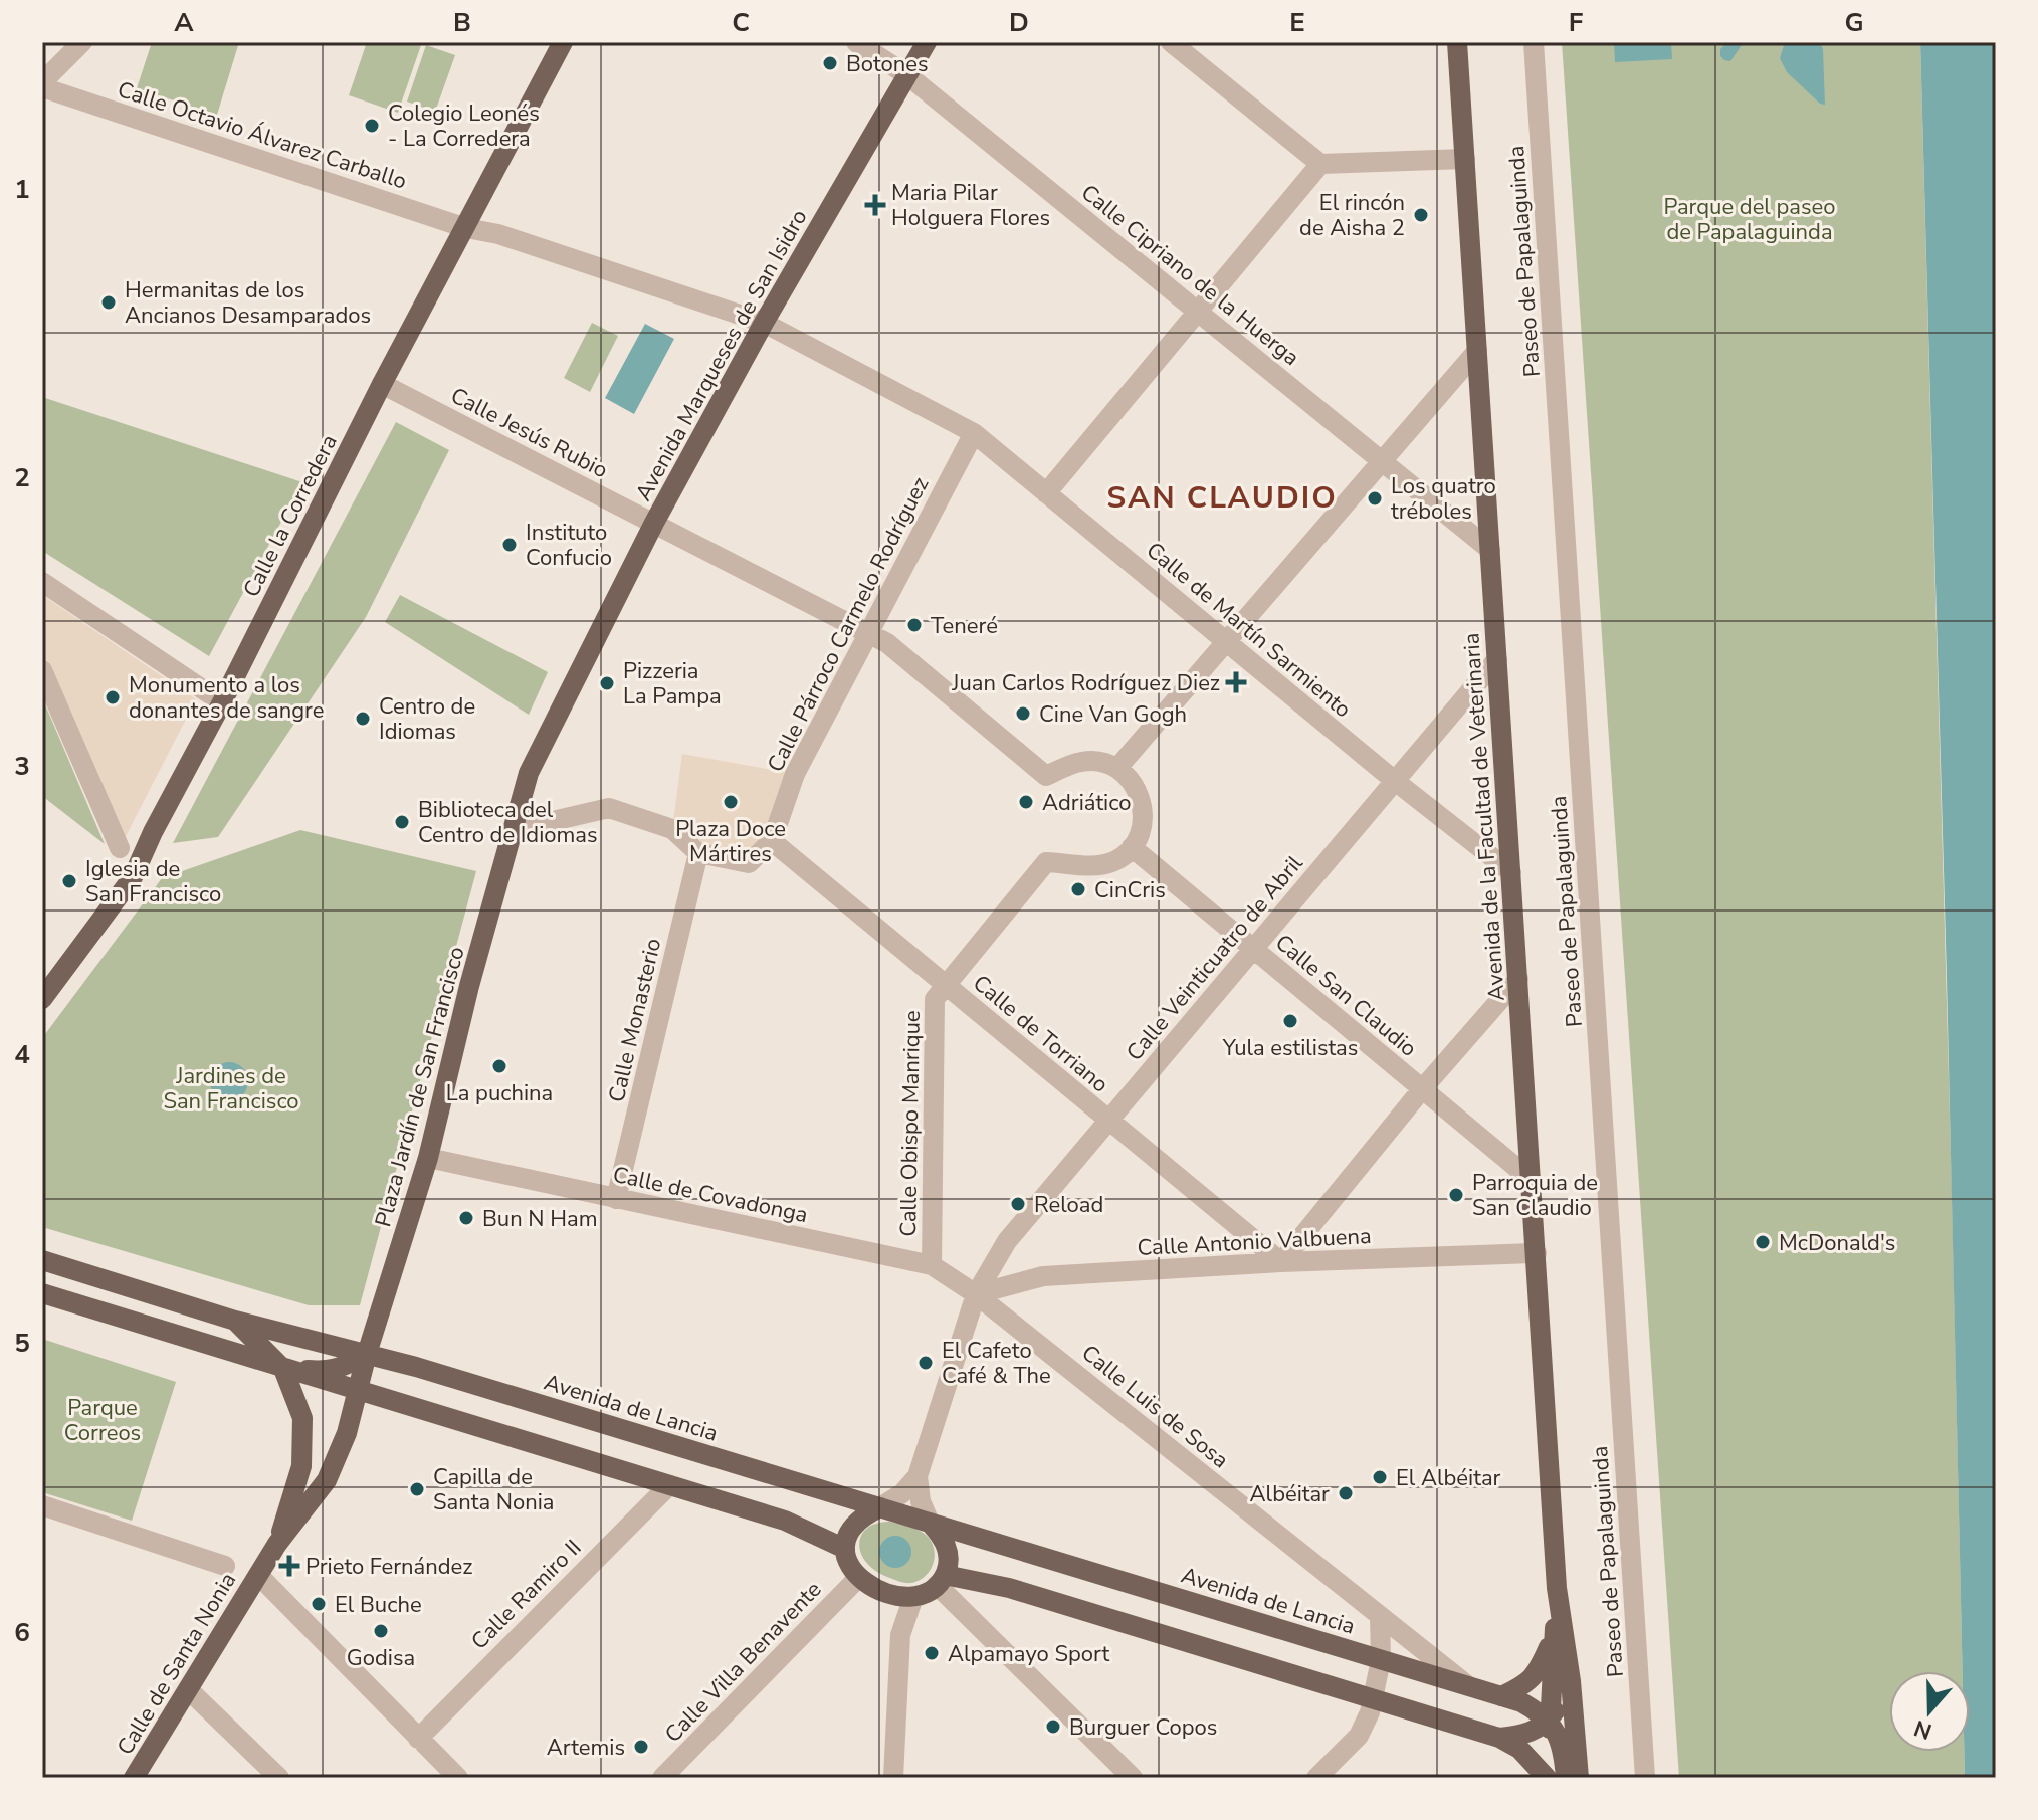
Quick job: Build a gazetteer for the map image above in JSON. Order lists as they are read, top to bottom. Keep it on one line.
{"streets":{"main road":["Avenida Marqueses de San Isidro","Calle la Corredera","Avenida de la Facultad de Veterinaria","Plaza Jardín de San Francisco","Avenida de Lancia","Calle de Santa Nonia"],"street":["Calle Octavio Álvarez Carballo","Paseo de Papalaguinda","Calle Cipriano de la Huerga","Calle Jesús Rubio","Calle Párroco Carmelo Rodríguez","Calle de Martín Sarmiento","Calle Veinticuatro de Abril","Calle San Claudio","Calle Monasterio","Calle de Torriano","Calle Obispo Manrique","Calle de Covadonga","Calle Antonio Valbuena","Calle Luis de Sosa","Calle Ramiro II","Calle Villa Benavente"]},"crossings":[["Calle Octavio Álvarez Carballo","Calle la Corredera"],["Calle Octavio Álvarez Carballo","Calle de Martín Sarmiento"],["Calle Cipriano de la Huerga","Avenida Marqueses de San Isidro"],["Calle Cipriano de la Huerga","Avenida de la Facultad de Veterinaria"],["Avenida Marqueses de San Isidro","Calle Jesús Rubio"],["Avenida Marqueses de San Isidro","Calle de Martín Sarmiento"],["Avenida Marqueses de San Isidro","Plaza Jardín de San Francisco"],["Calle Jesús Rubio","Calle la Corredera"],["Calle Jesús Rubio","Calle Párroco Carmelo Rodríguez"],["Calle la Corredera","Calle de Martín Sarmiento"],["Calle Párroco Carmelo Rodríguez","Calle de Martín Sarmiento"],["Calle Párroco Carmelo Rodríguez","Calle de Torriano"],["Calle de Martín Sarmiento","Avenida de la Facultad de Veterinaria"],["Calle de Martín Sarmiento","Calle Veinticuatro de Abril"],["Avenida de la Facultad de Veterinaria","Calle Veinticuatro de Abril"],["Avenida de la Facultad de Veterinaria","Calle San Claudio"],["Avenida de la Facultad de Veterinaria","Calle Antonio Valbuena"],["Avenida de la Facultad de Veterinaria","Avenida de Lancia"],["Calle Veinticuatro de Abril","Calle San Claudio"],["Calle Veinticuatro de Abril","Calle de Torriano"],["Calle Veinticuatro de Abril","Calle de Covadonga"],["Calle Veinticuatro de Abril","Calle Antonio Valbuena"],["Calle Veinticuatro de Abril","Calle Luis de Sosa"],["Calle Monasterio","Calle de Covadonga"],["Calle de Torriano","Calle Obispo Manrique"],["Calle de Torriano","Calle Antonio Valbuena"],["Plaza Jardín de San Francisco","Calle de Covadonga"],["Plaza Jardín de San Francisco","Avenida de Lancia"],["Plaza Jardín de San Francisco","Calle de Santa Nonia"],["Calle Obispo Manrique","Calle de Covadonga"],["Calle de Covadonga","Calle Antonio Valbuena"],["Calle de Covadonga","Calle Luis de Sosa"],["Calle Antonio Valbuena","Calle Luis de Sosa"],["Calle Luis de Sosa","Avenida de Lancia"],["Avenida de Lancia","Calle Villa Benavente"]],"districts":["SAN CLAUDIO"],"parks":["Parque del paseo de Papalaguinda","Jardines de San Francisco","Parque Correos"],"places":{"other":["Botones","Colegio Leonés - La Corredera","El rincón de Aisha 2","Hermanitas de los Ancianos Desamparados","Los quatro tréboles","Instituto Confucio","Teneré","Pizzeria La Pampa","Monumento a los donantes de sangre","Cine Van Gogh","Centro de Idiomas","Plaza Doce Mártires","Adriático","Biblioteca del Centro de Idiomas","Iglesia de San Francisco","CinCris","Yula estilistas","La puchina","Parroquia de San Claudio","Reload","Bun N Ham","McDonald's","El Cafeto Café & The","El Albéitar","Capilla de Santa Nonia","Albéitar","El Buche","Godisa","Alpamayo Sport","Burguer Copos","Artemis"],"health":["Maria Pilar Holguera Flores","Juan Carlos Rodríguez Diez","Prieto Fernández"]},"north":"bottom","grid":{"columns":["A","B","C","D","E","F","G"],"rows":["1","2","3","4","5","6"]}}
